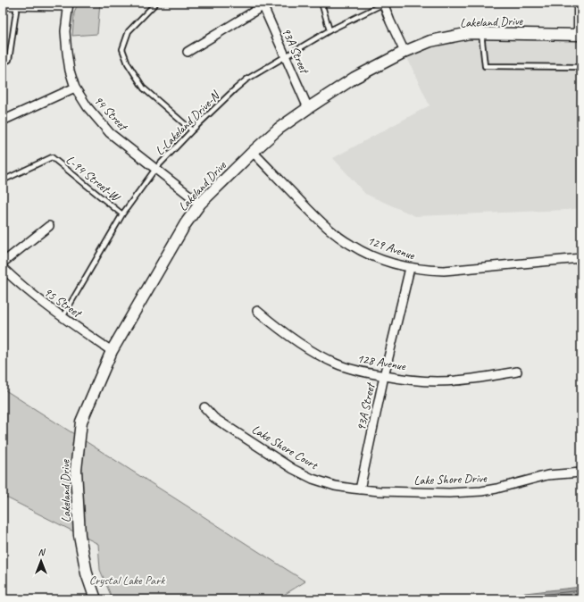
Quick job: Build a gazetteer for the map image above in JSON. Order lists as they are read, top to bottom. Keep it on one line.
{"streets":{"street":["Lakeland Drive","93A Street","94 Street","129 Avenue","95 Street","128 Avenue","Lake Shore Court","Lake Shore Drive"],"lane":["L-Lakeland Drive-N","L-94 Street-W"]},"crossings":[["Lakeland Drive","93A Street"],["Lakeland Drive","94 Street"],["Lakeland Drive","129 Avenue"],["Lakeland Drive","95 Street"],["93A Street","L-Lakeland Drive-N"],["93A Street","129 Avenue"],["93A Street","128 Avenue"],["93A Street","Lake Shore Court"],["93A Street","Lake Shore Drive"],["94 Street","L-Lakeland Drive-N"],["L-Lakeland Drive-N","L-94 Street-W"],["L-Lakeland Drive-N","95 Street"],["Lake Shore Court","Lake Shore Drive"]],"parks":["Crystal Lake Park"],"north":"top"}
